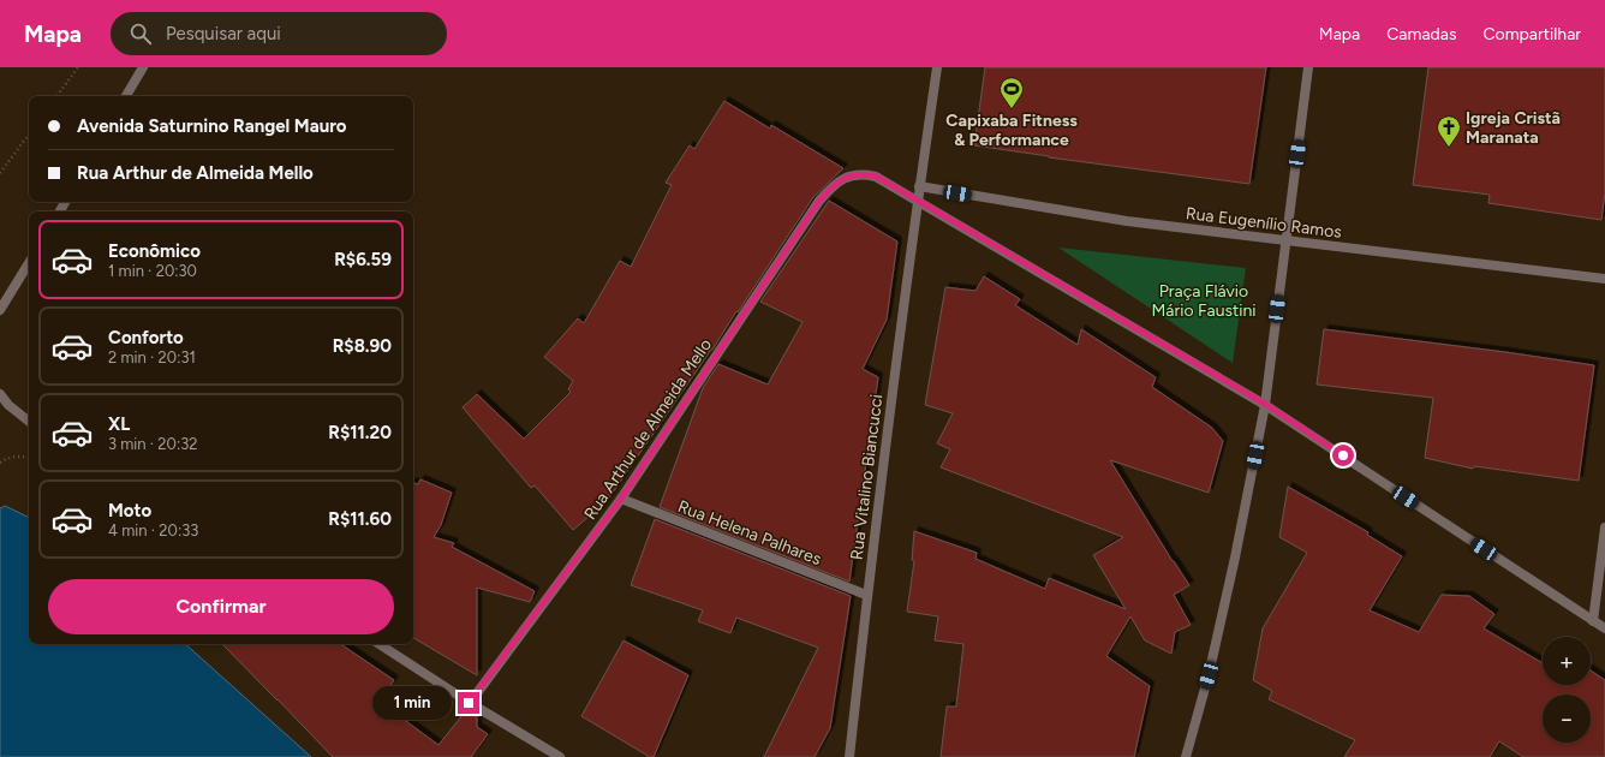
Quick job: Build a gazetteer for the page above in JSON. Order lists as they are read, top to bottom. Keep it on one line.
{"streets":{"street":["Rua Eugenílio Ramos","Rua Arthur de Almeida Mello","Rua Vitalino Biancucci","Rua Helena Palhares"]},"crossings":[["Rua Eugenílio Ramos","Rua Vitalino Biancucci"],["Rua Arthur de Almeida Mello","Rua Vitalino Biancucci"],["Rua Arthur de Almeida Mello","Rua Helena Palhares"],["Rua Vitalino Biancucci","Rua Helena Palhares"]],"parks":["Praça Flávio Mário Faustini"],"places":{"sports":["Capixaba Fitness & Performance"],"church":["Igreja Cristã Maranata"]},"page":{"header":"Mapa","search":"Pesquisar aqui","nav":["Mapa","Camadas","Compartilhar"],"banner":["Avenida Saturnino Rangel Mauro","Rua Arthur de Almeida Mello"],"list":[{"name":"Econômico","note":"1 min · 20:30","value":"R$6.59"},{"name":"Conforto","note":"2 min · 20:31","value":"R$8.90"},{"name":"XL","note":"3 min · 20:32","value":"R$11.20"},{"name":"Moto","note":"4 min · 20:33","value":"R$11.60"}],"buttons":"Confirmar","map_buttons":["+","−"],"bubble":"1 min"}}
